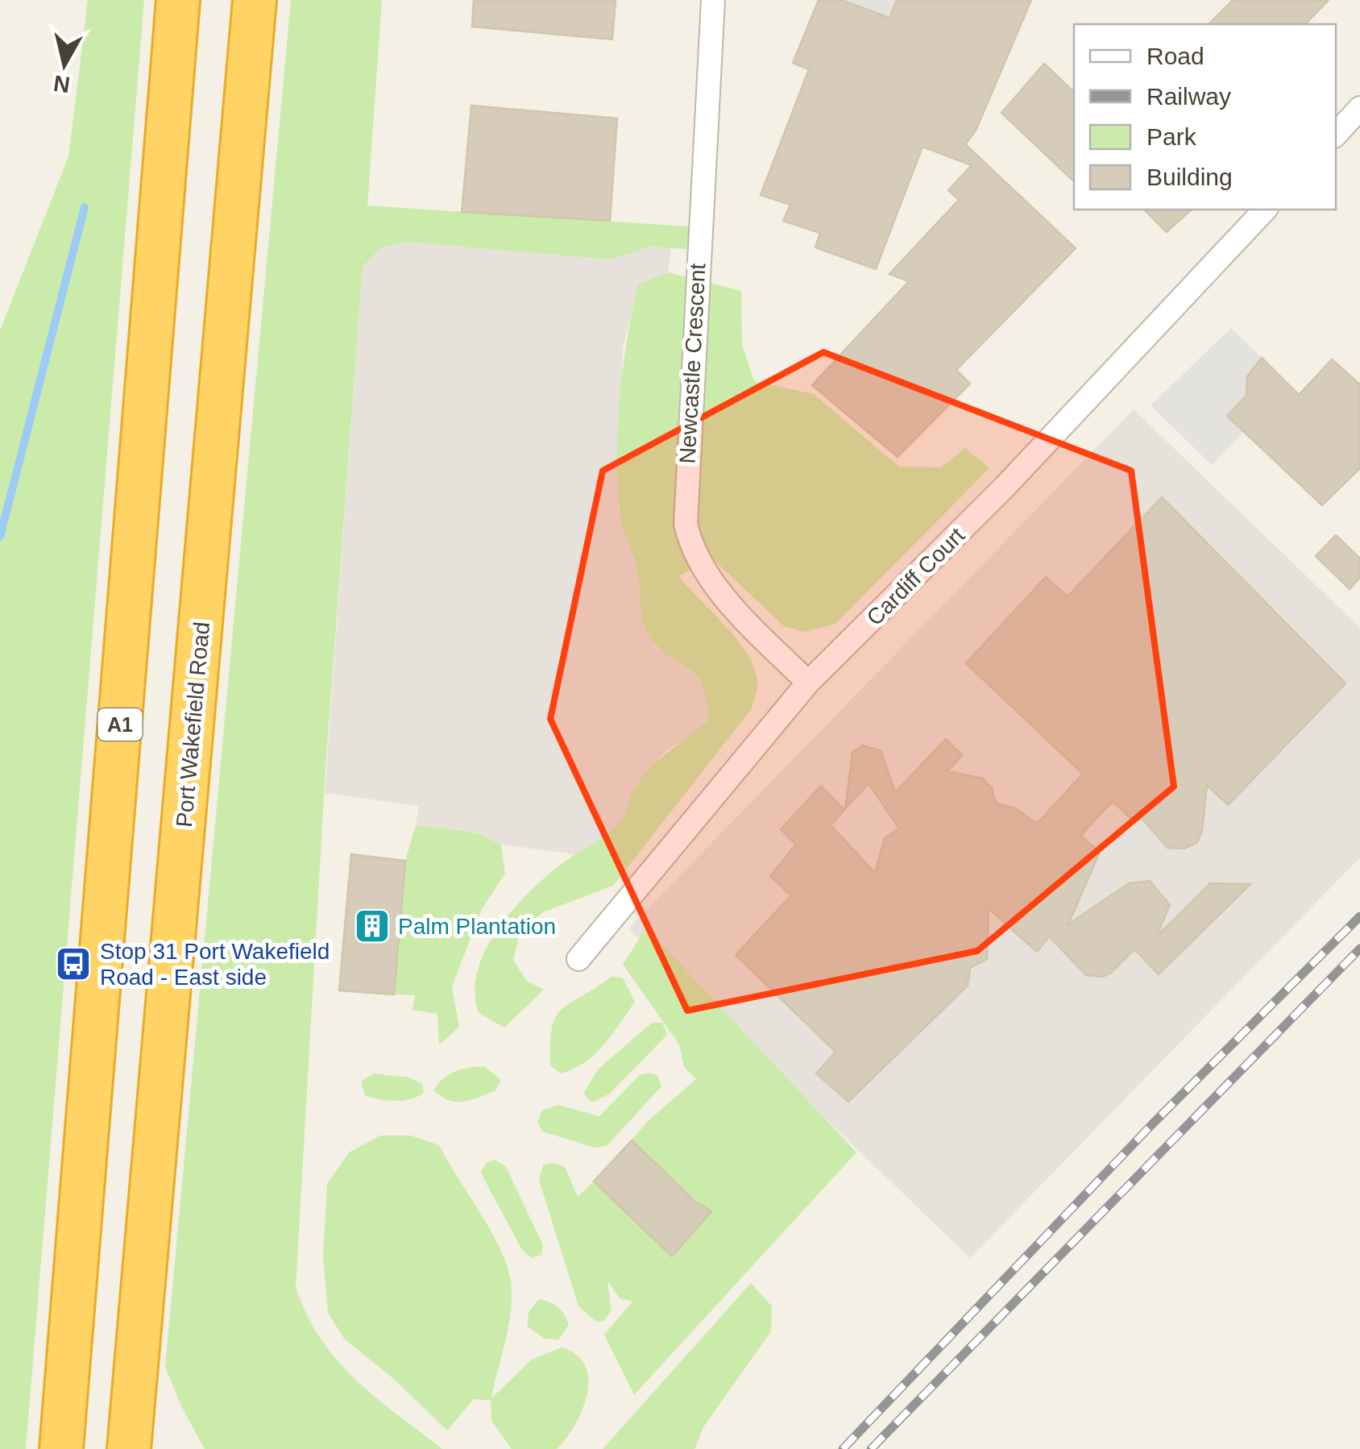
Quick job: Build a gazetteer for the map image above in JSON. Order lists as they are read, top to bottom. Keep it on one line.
{"streets":{"highway":["A1","Port Wakefield Road"],"street":["Newcastle Crescent","Cardiff Court"]},"crossings":[["Newcastle Crescent","Cardiff Court"]],"places":{"building":["Palm Plantation"],"bus stop":["Stop 31 Port Wakefield Road - East side"]},"legend":["Road","Railway","Park","Building"],"north":"bottom"}
